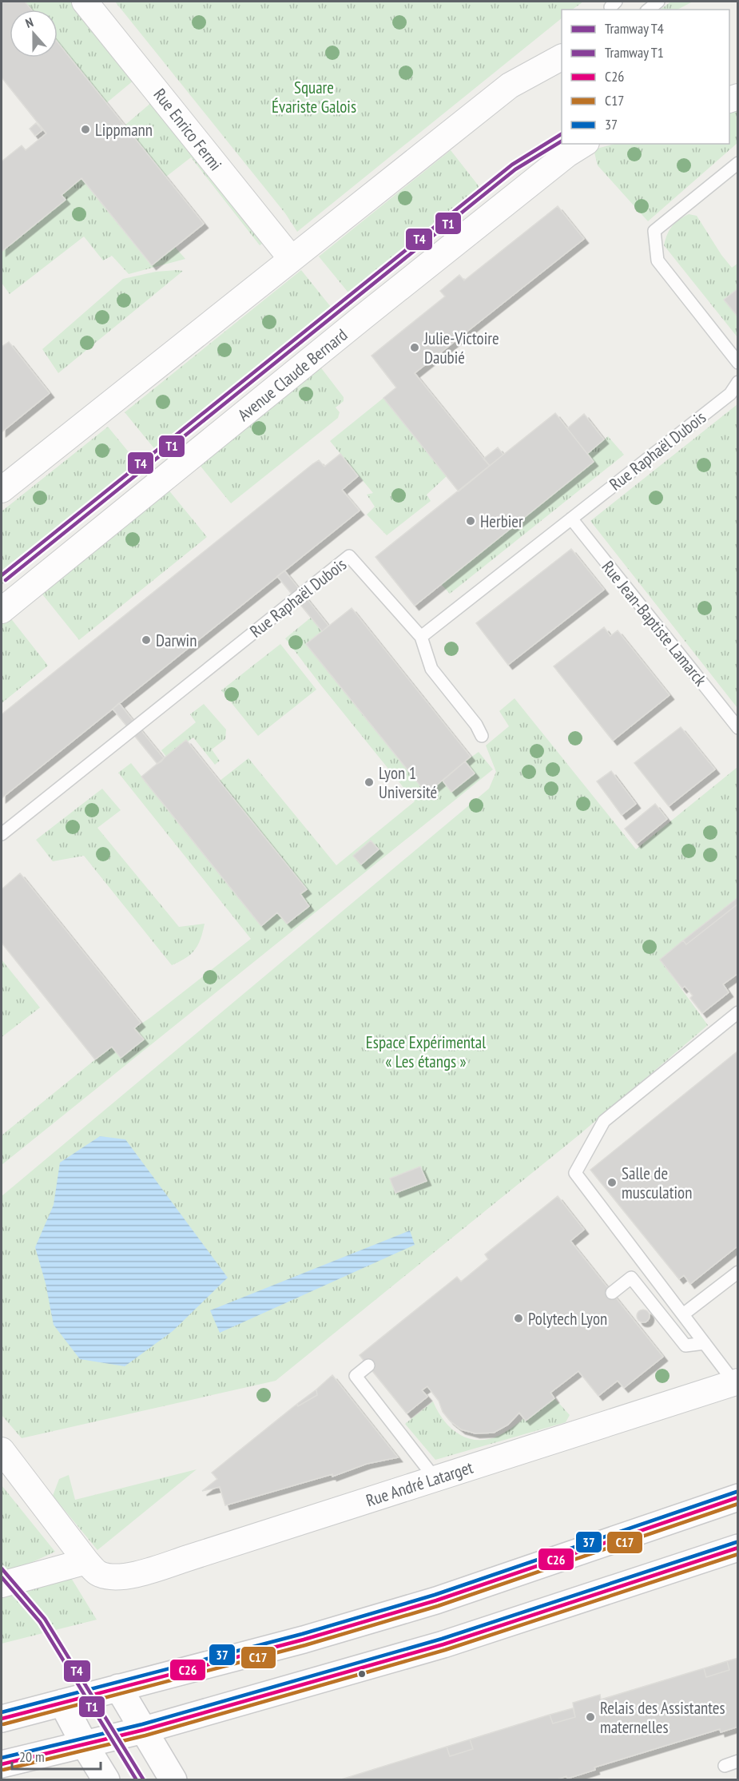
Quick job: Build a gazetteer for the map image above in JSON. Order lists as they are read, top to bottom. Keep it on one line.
{"streets":{"street":["Rue Enrico Fermi","Avenue Claude Bernard","Rue André Latarget"],"lane":["Rue Raphaël Dubois","Rue Jean-Baptiste Lamarck"]},"crossings":[["Rue Raphaël Dubois","Rue Jean-Baptiste Lamarck"]],"parks":["Square Évariste Galois","Espace Expérimental « Les étangs »"],"places":["Lippmann","Julie-Victoire Daubié","Herbier","Darwin","Lyon 1 Université","Salle de musculation","Polytech Lyon","Relais des Assistantes maternelles"],"lines":["tram line T4","tram line T1","transit line 37","transit line C26","transit line C17"],"legend":["Tramway T4","Tramway T1","C26","C17","37"],"scale_bar":"20 m","north":"top"}
